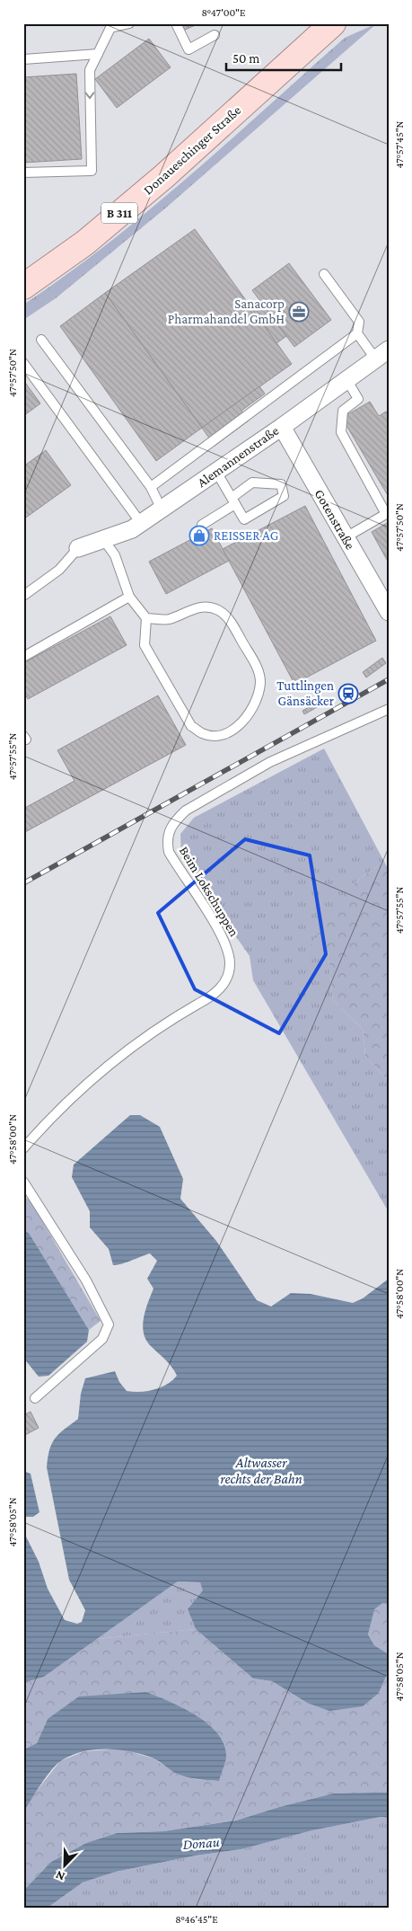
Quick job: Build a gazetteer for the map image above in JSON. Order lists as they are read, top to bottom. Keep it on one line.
{"streets":{"main road":["Donaueschinger Straße","B 311"],"street":["Alemannenstraße","Gotenstraße"],"lane":["Beim Lokschuppen"]},"crossings":[["Alemannenstraße","Gotenstraße"]],"water":["Altwasser rechts der Bahn","Donau"],"places":{"office":["Sanacorp Pharmahandel GmbH"],"shop":["REISSER AG"],"station":["Tuttlingen Gänsäcker"]},"scale_bar":"50 m","north":"bottom left","coordinates":["8°47'00\"E","47°57'45\"N","47°57'50\"N","47°57'55\"N","47°58'00\"N","47°58'05\"N","8°46'45\"E"]}
